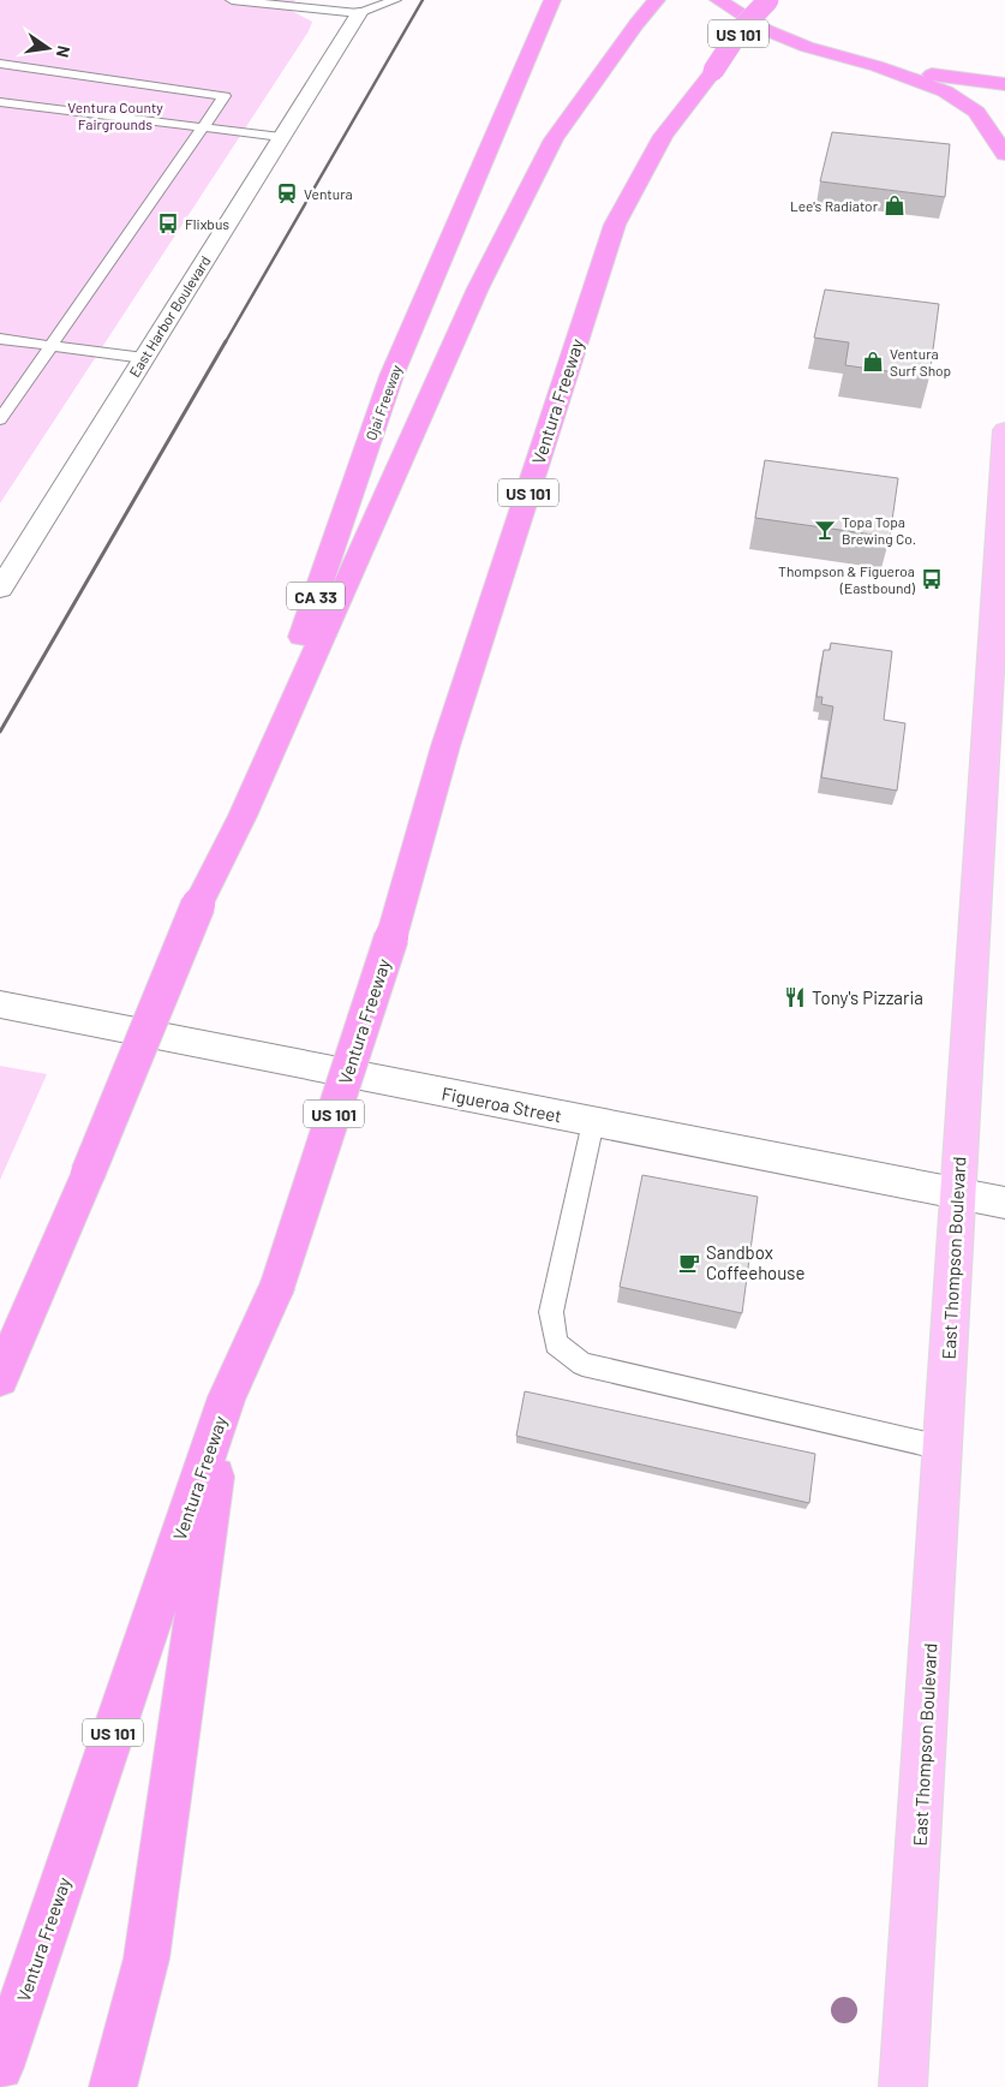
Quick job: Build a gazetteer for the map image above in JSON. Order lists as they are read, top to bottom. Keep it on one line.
{"streets":{"highway":["US 101","Ventura Freeway","Ojai Freeway","CA 33"],"main road":["East Thompson Boulevard"],"street":["East Harbor Boulevard","Figueroa Street"]},"crossings":[["Figueroa Street","East Thompson Boulevard"]],"parks":["Ventura County Fairgrounds"],"places":{"station":["Ventura"],"shop":["Lee's Radiator","Ventura Surf Shop"],"bus stop":["Flixbus","Thompson & Figueroa (Eastbound)"],"bar":["Topa Topa Brewing Co."],"restaurant":["Tony's Pizzaria"],"cafe":["Sandbox Coffeehouse"]},"north":"right"}
